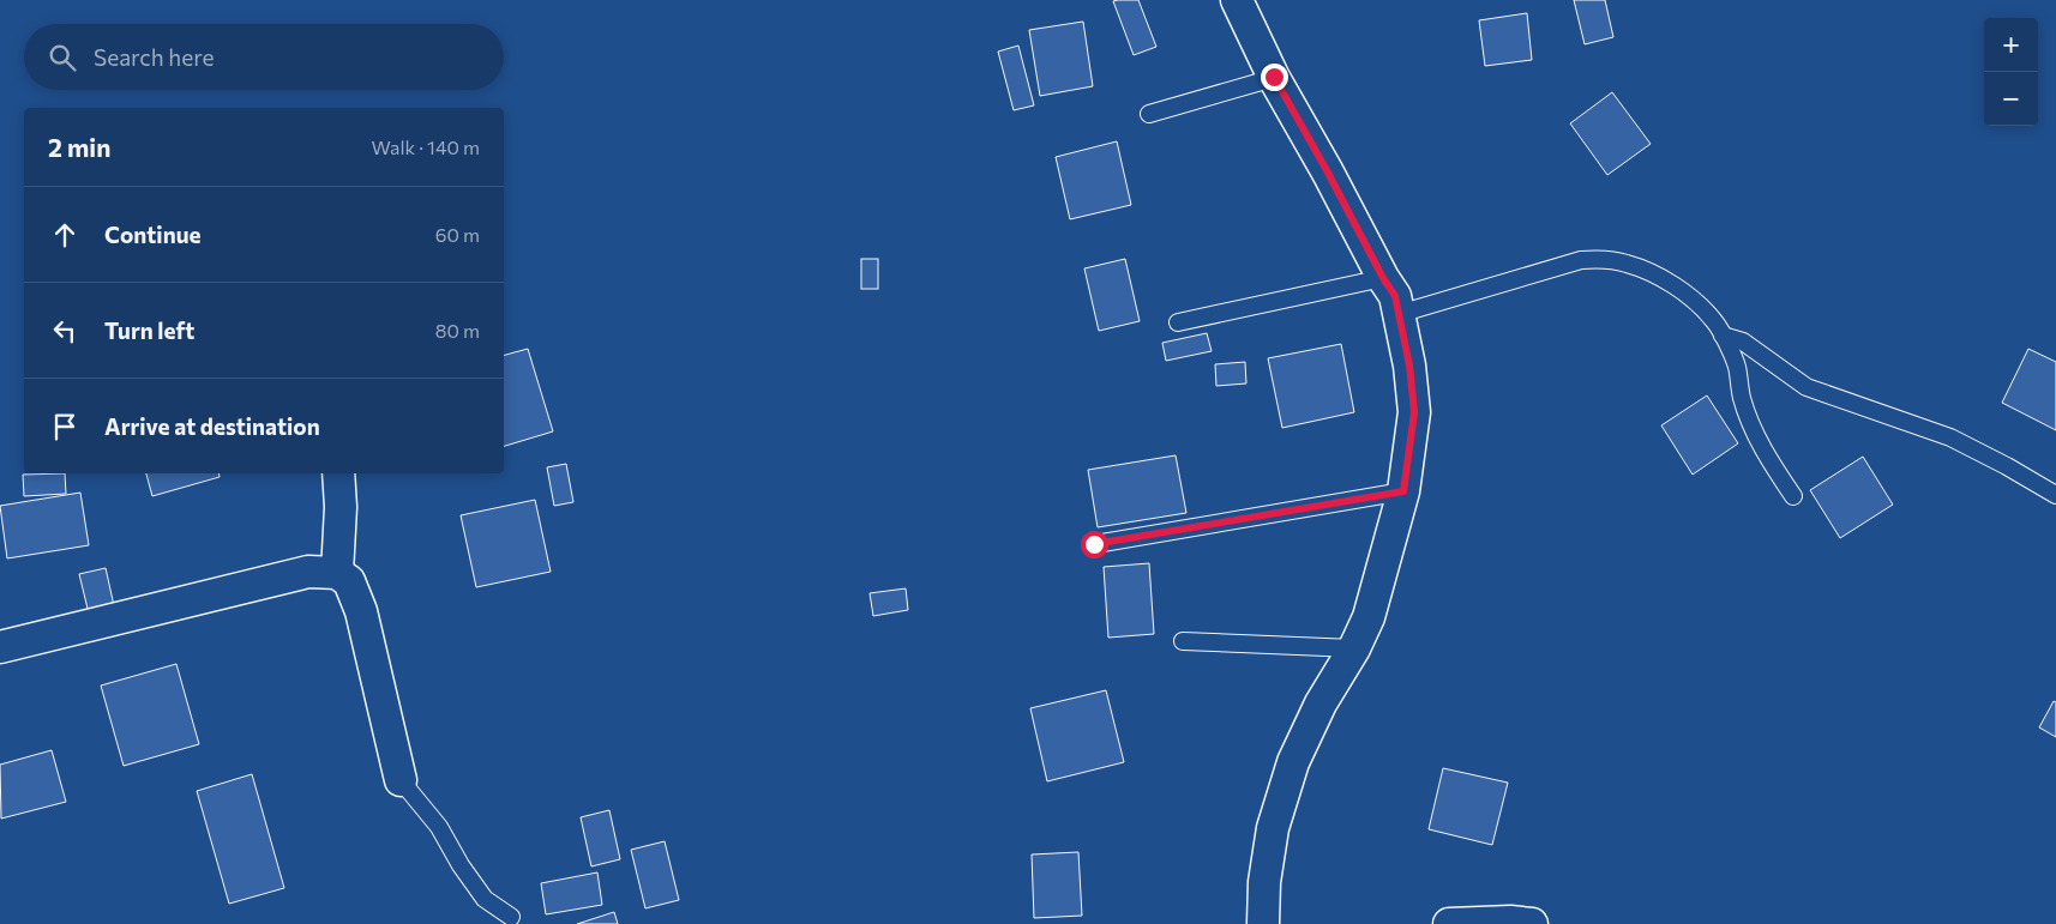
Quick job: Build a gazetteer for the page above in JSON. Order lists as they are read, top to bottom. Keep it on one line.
{"page":{"map_buttons":["+","−"],"search":"Search here","heading":["2 min","Walk · 140 m"],"list":[["Continue","60 m"],["Turn left","80 m"],"Arrive at destination"]}}
